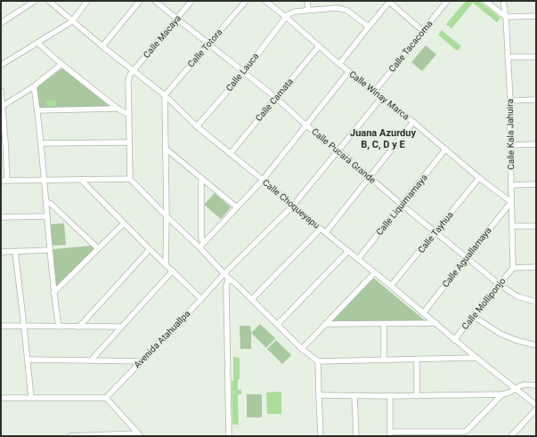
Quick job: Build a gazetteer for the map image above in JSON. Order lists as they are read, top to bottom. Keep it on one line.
{"streets":{"street":["Calle Macaya","Calle Tacacoma","Calle Totora","Calle Lauca","Calle Winay Marca","Calle Camata","Calle Kala Jahuira","Calle Pucará Grande","Calle Choqueyapu","Calle Liquimamaya","Calle Tayhua","Calle Aguallamaya","Calle Molliponjo","Avenida Atahuallpa"]},"crossings":[["Calle Macaya","Calle Pucará Grande"],["Calle Macaya","Calle Choqueyapu"],["Calle Tacacoma","Calle Winay Marca"],["Calle Totora","Calle Pucará Grande"],["Calle Totora","Calle Choqueyapu"],["Calle Lauca","Calle Winay Marca"],["Calle Lauca","Calle Pucará Grande"],["Calle Lauca","Calle Choqueyapu"],["Calle Winay Marca","Calle Camata"],["Calle Winay Marca","Calle Kala Jahuira"],["Calle Winay Marca","Calle Liquimamaya"],["Calle Winay Marca","Calle Tayhua"],["Calle Winay Marca","Calle Aguallamaya"],["Calle Camata","Calle Pucará Grande"],["Calle Camata","Calle Choqueyapu"],["Calle Kala Jahuira","Calle Aguallamaya"],["Calle Kala Jahuira","Calle Molliponjo"],["Calle Pucará Grande","Calle Liquimamaya"],["Calle Pucará Grande","Calle Tayhua"],["Calle Pucará Grande","Calle Aguallamaya"],["Calle Pucará Grande","Calle Molliponjo"],["Calle Choqueyapu","Calle Liquimamaya"],["Calle Choqueyapu","Calle Tayhua"],["Calle Choqueyapu","Calle Aguallamaya"],["Calle Choqueyapu","Calle Molliponjo"],["Calle Choqueyapu","Avenida Atahuallpa"]],"districts":["Juana Azurduy B, C, D y E"]}
